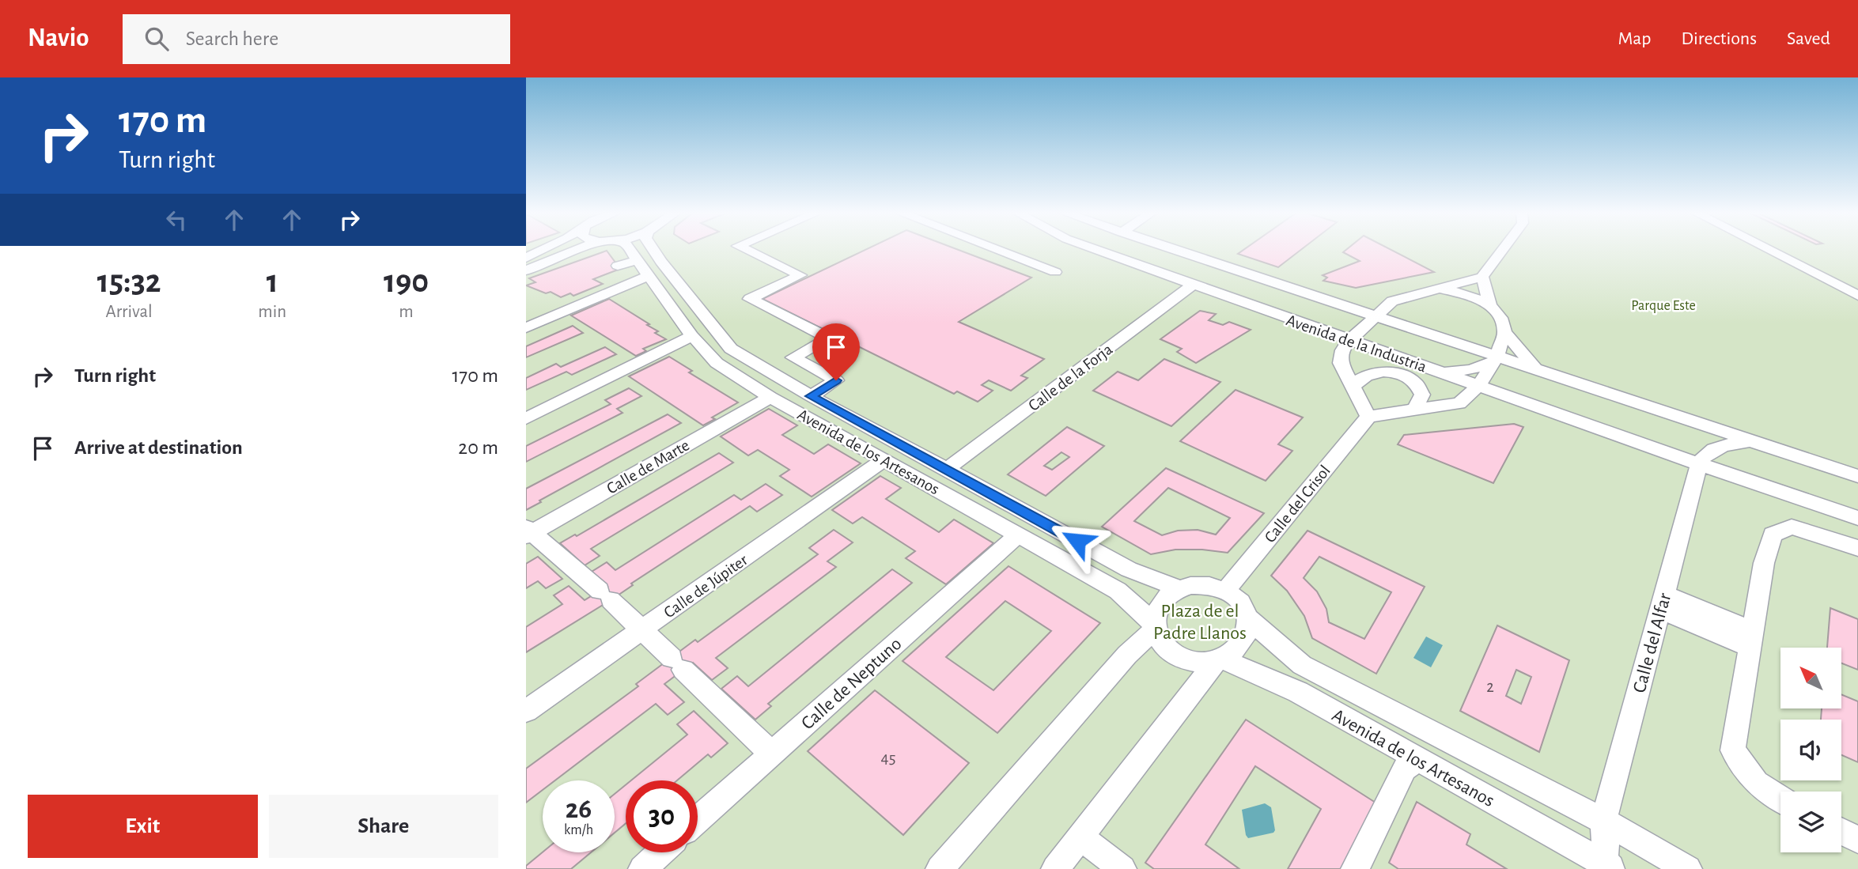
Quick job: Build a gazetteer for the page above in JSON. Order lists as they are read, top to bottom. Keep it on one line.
{"streets":{"street":["Avenida de la Industria","Calle de la Forja","Avenida de los Artesanos","Calle de Marte","Calle del Crisol","Calle de Júpiter","Calle del Alfar","Calle de Neptuno"]},"crossings":[["Avenida de la Industria","Calle de la Forja"],["Avenida de la Industria","Calle del Alfar"],["Calle de la Forja","Avenida de los Artesanos"],["Avenida de los Artesanos","Calle de Marte"],["Avenida de los Artesanos","Calle del Crisol"],["Avenida de los Artesanos","Calle de Júpiter"],["Avenida de los Artesanos","Calle del Alfar"],["Avenida de los Artesanos","Calle de Neptuno"]],"parks":["Parque Este","Plaza de el Padre Llanos"],"house_numbers":["2","45"],"north":"top left","page":{"header":"Navio","search":"Search here","nav":["Map","Directions","Saved"],"turn":["170 m","Turn right"],"eta":["15:32","Arrival","1","min","190","m"],"list":[{"name":"Turn right","value":"170 m"},{"name":"Arrive at destination","value":"20 m"}],"speed":"26 km/h","limit":"30","buttons":["Exit","Share"]}}
